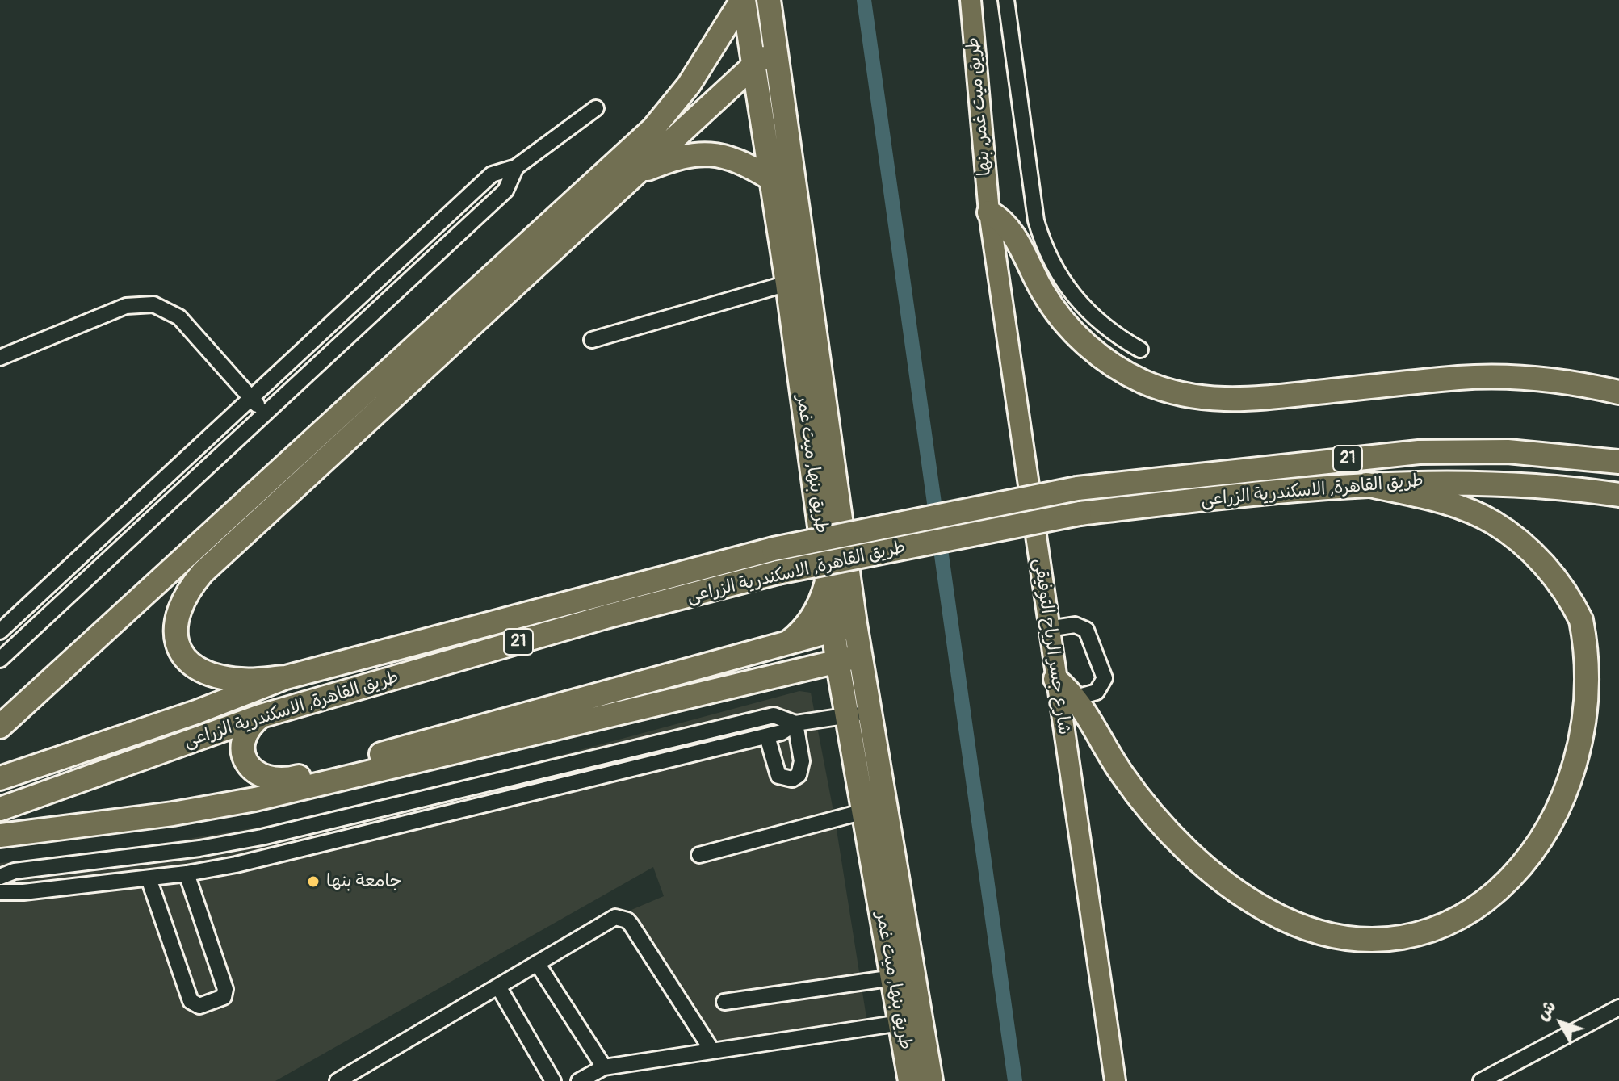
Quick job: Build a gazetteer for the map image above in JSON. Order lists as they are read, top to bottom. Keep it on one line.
{"streets":{"highway":["21","طريق بنها, ميت غمر","طريق القاهرة, الاسكندرية الزراعى"],"main road":["طريق ميت غمر, بنها","شارع جسر الرياح التوفيقى"]},"crossings":[["طريق ميت غمر, بنها","شارع جسر الرياح التوفيقى"]],"places":["جامعة بنها"],"north":"top left"}
